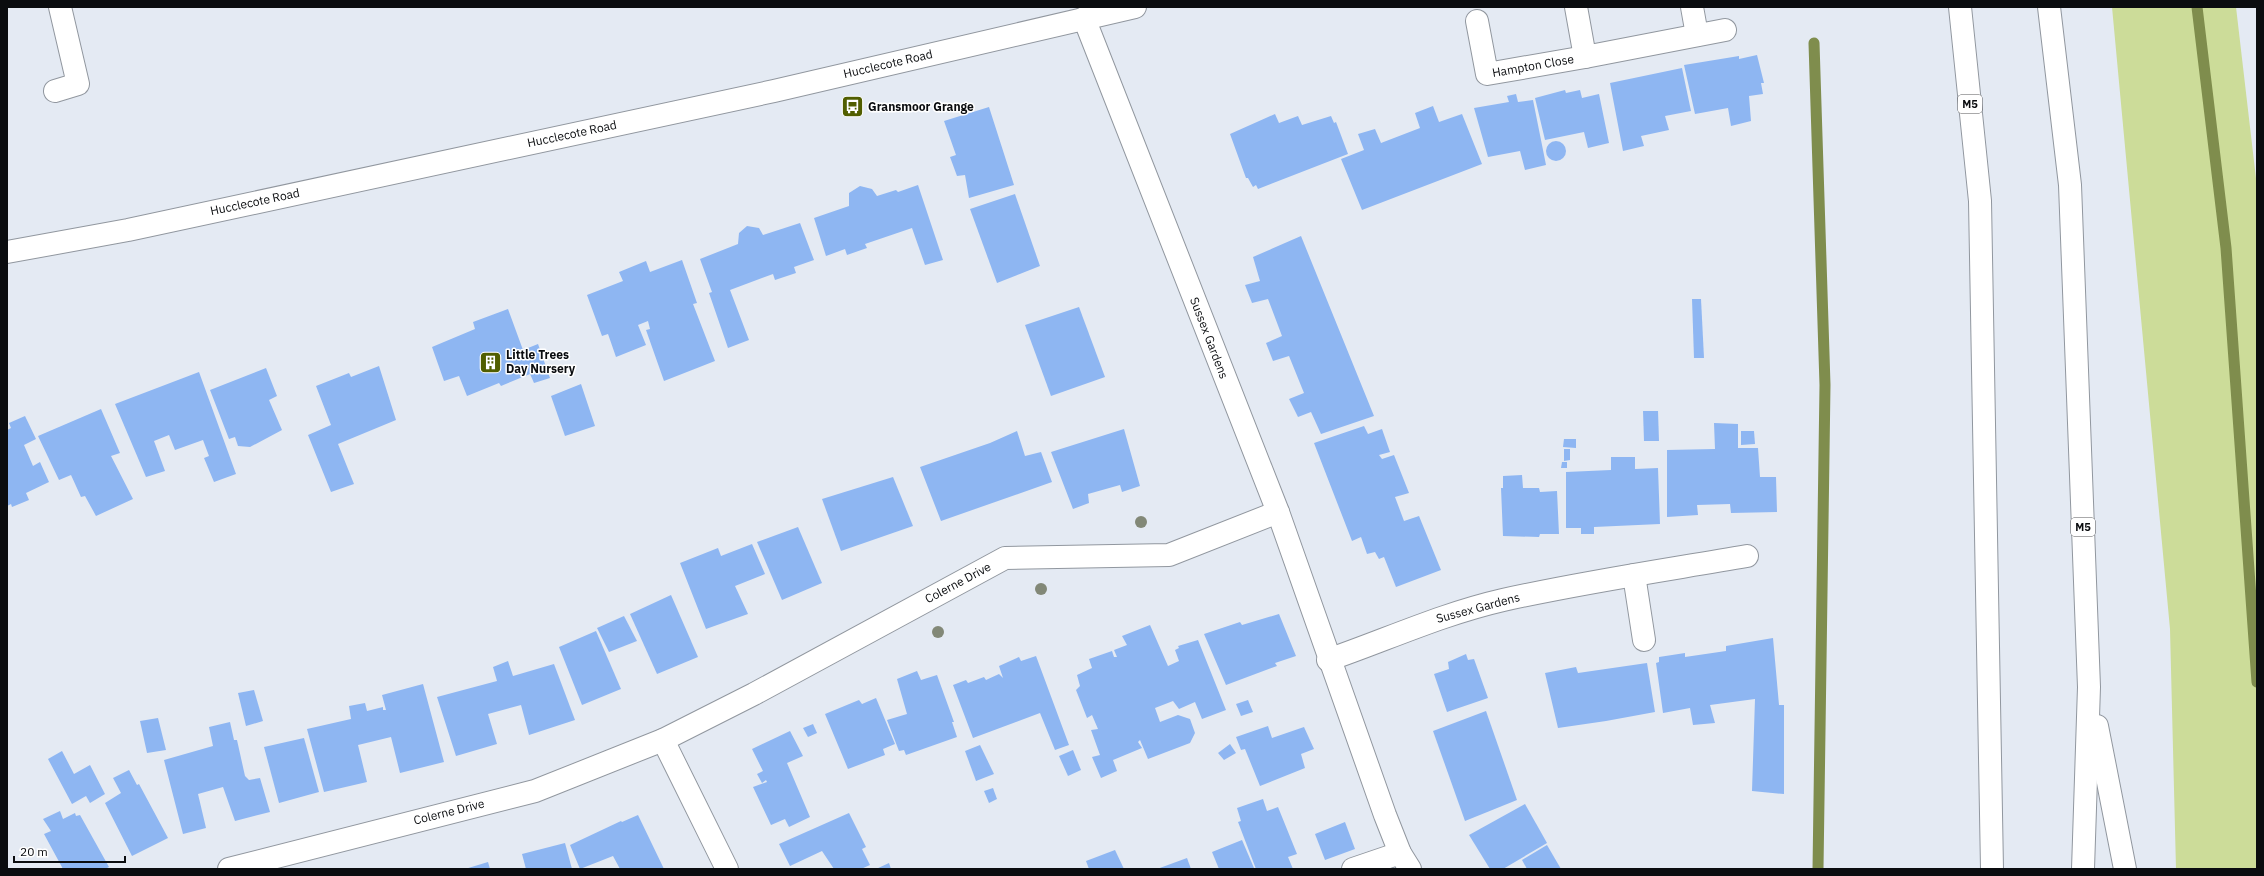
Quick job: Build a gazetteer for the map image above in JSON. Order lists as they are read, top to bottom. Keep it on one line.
{"streets":{"main road":["Hucclecote Road","Hampton Close","M5","Sussex Gardens","Colerne Drive"]},"crossings":[["Hucclecote Road","Sussex Gardens"],["Sussex Gardens","Colerne Drive"]],"places":{"bus stop":["Gransmoor Grange"],"building":["Little Trees Day Nursery"]},"scale_bar":"20 m"}
